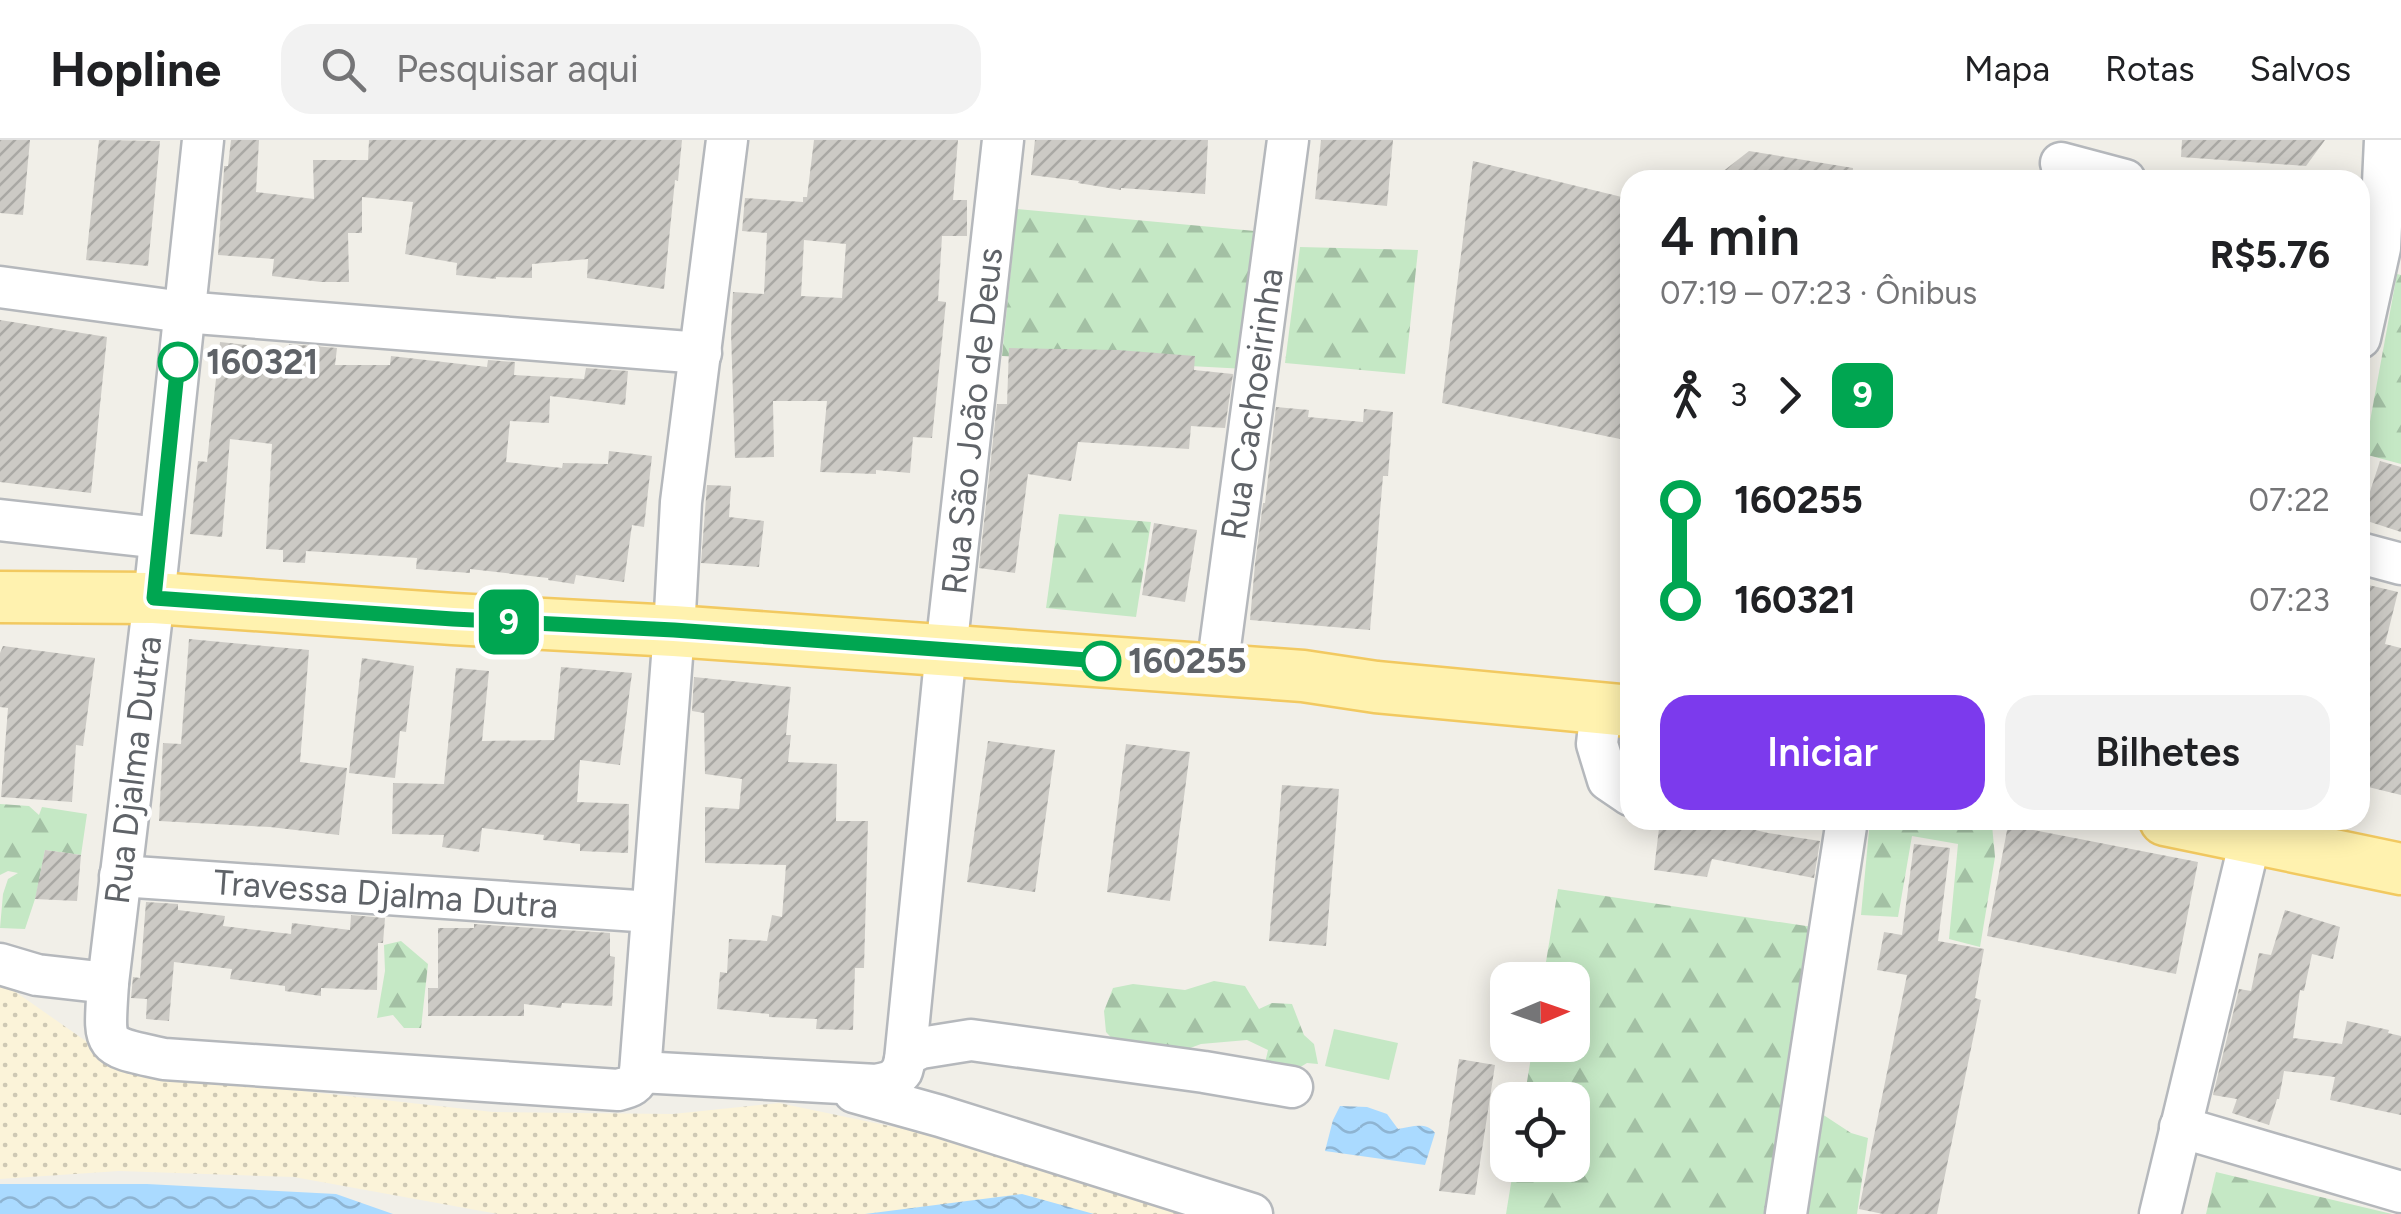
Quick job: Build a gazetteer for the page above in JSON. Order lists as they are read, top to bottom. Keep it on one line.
{"streets":{"street":["Rua Cachoeirinha","Rua São João de Deus","Rua Djalma Dutra","Travessa Djalma Dutra"]},"crossings":[["Rua Djalma Dutra","Travessa Djalma Dutra"]],"places":["160321","160255"],"lines":["bus line 9"],"north":"right","page":{"header":"Hopline","search":"Pesquisar aqui","nav":["Mapa","Rotas","Salvos"],"on_map":"9","heading":["4 min","07:19 – 07:23 · Ônibus","R$5.76"],"legs":["3","9"],"list":[{"name":"160255","value":"07:22"},{"name":"160321","value":"07:23"}],"buttons":["Iniciar","Bilhetes"]}}
